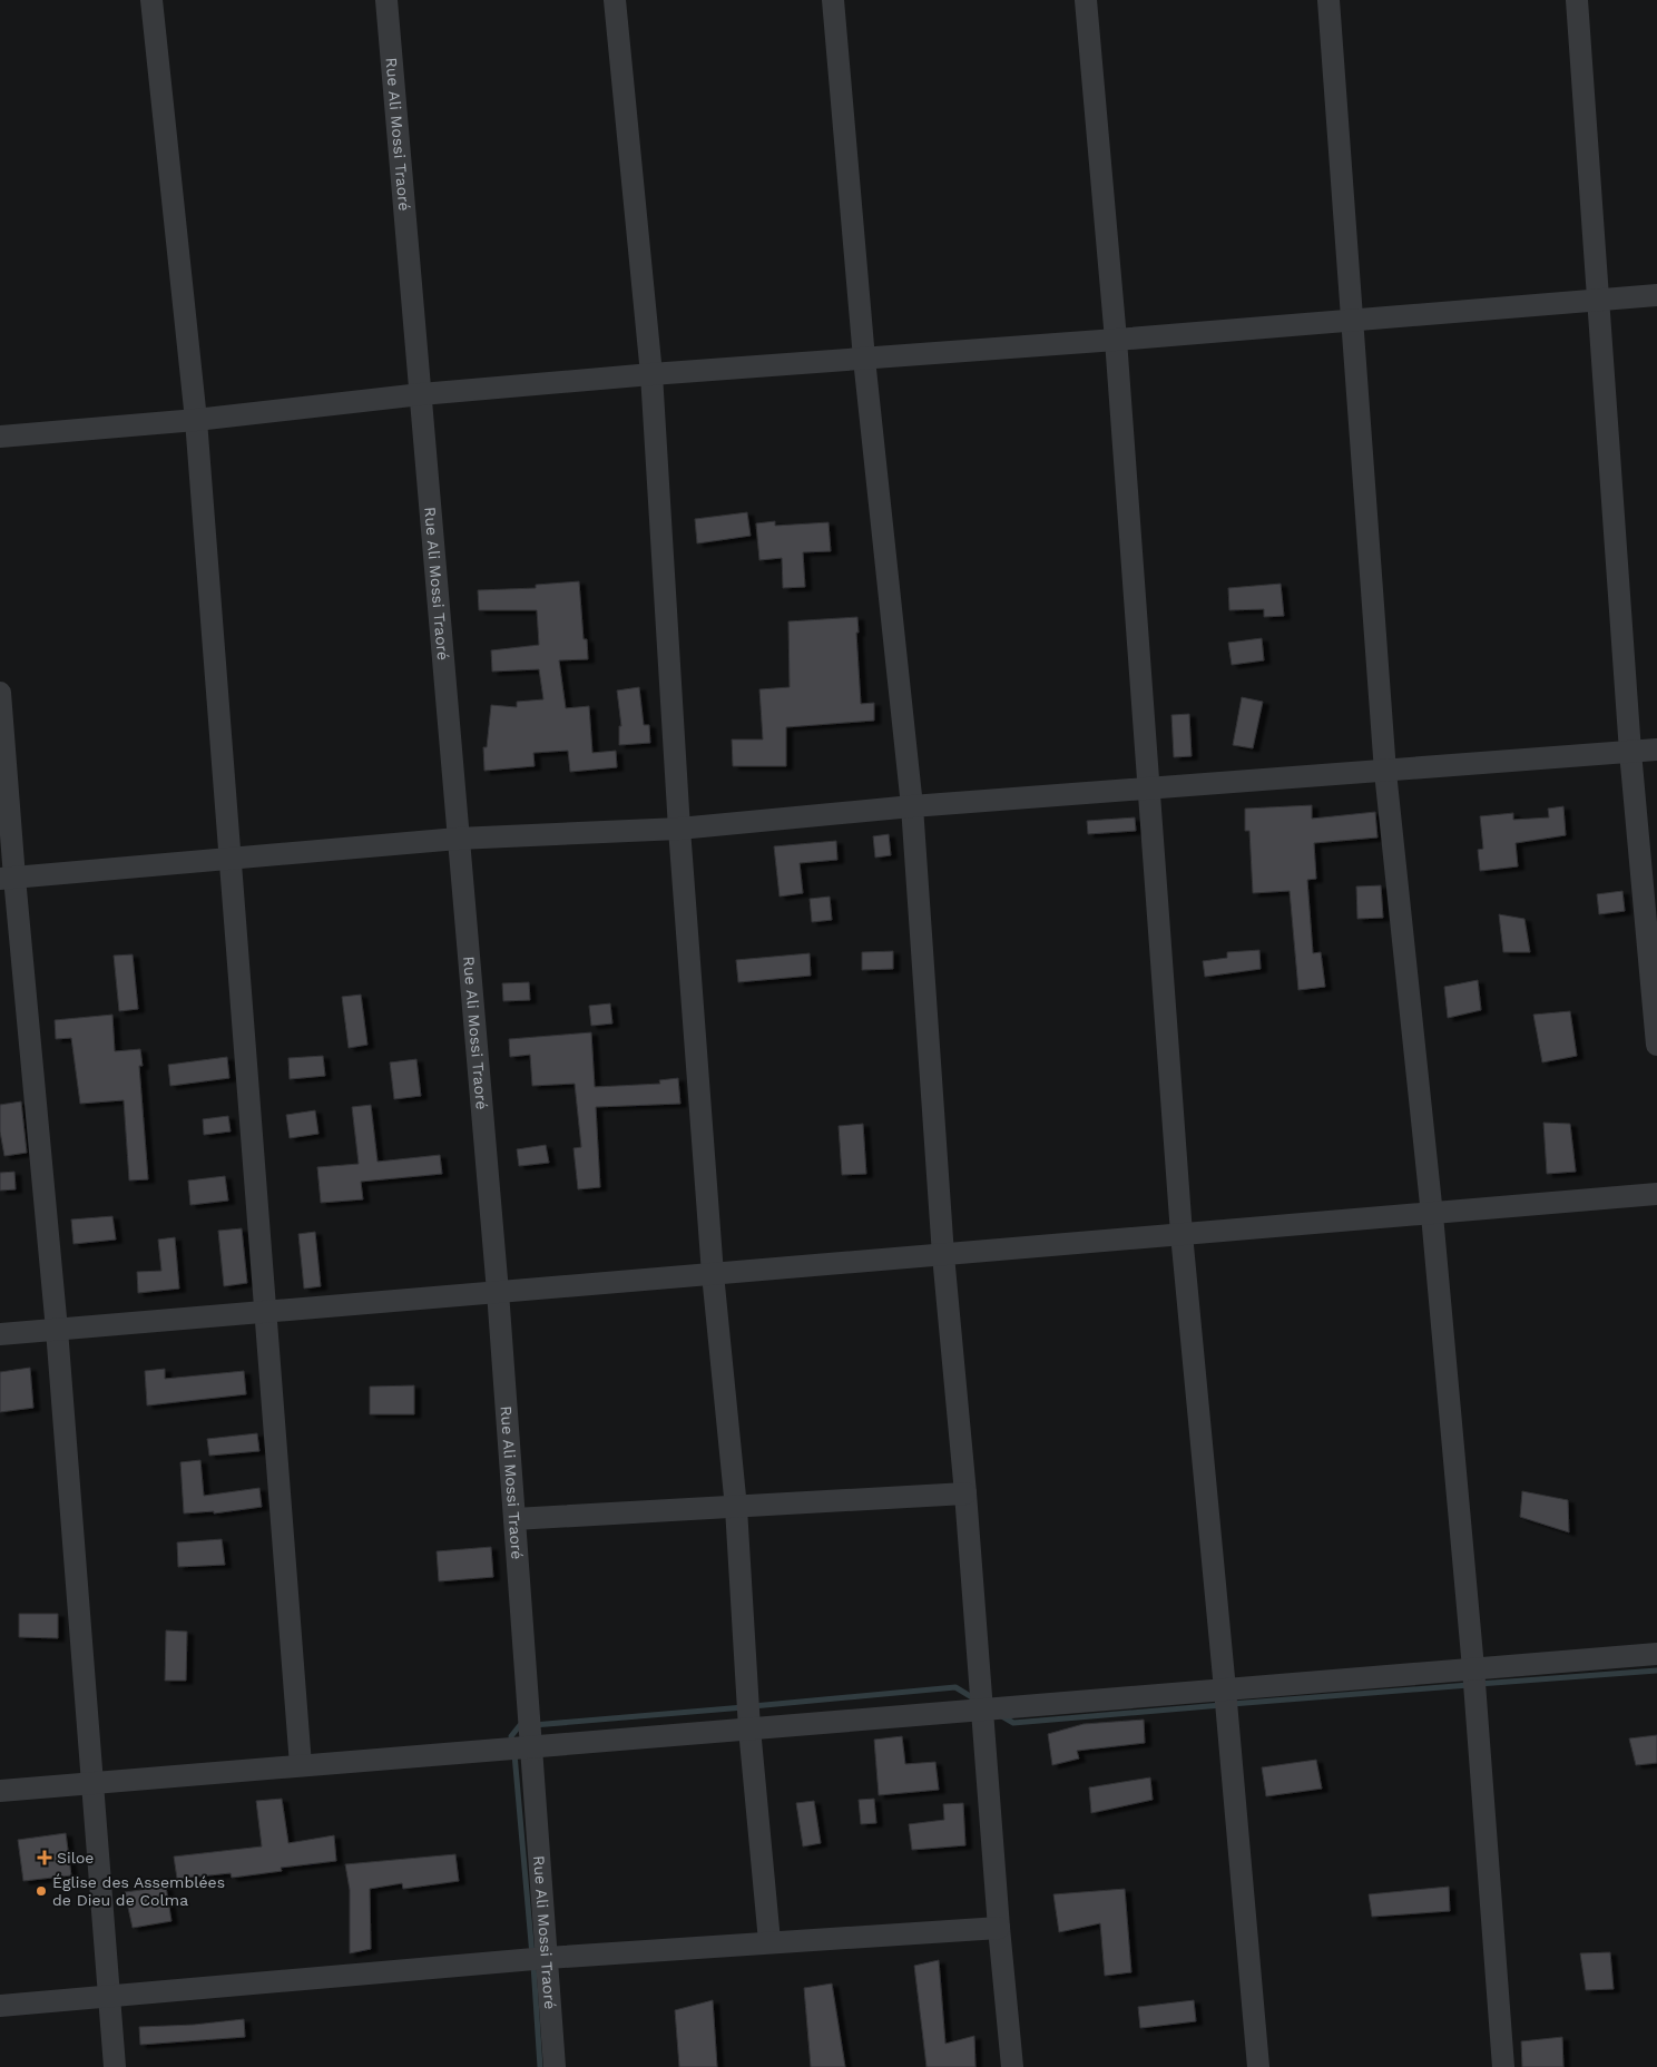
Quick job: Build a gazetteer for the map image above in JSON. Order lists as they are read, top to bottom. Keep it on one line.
{"streets":{"street":["Rue Ali Mossi Traoré"]},"places":{"health":["Siloe"],"other":["Église des Assemblées de Dieu de Colma"]}}
